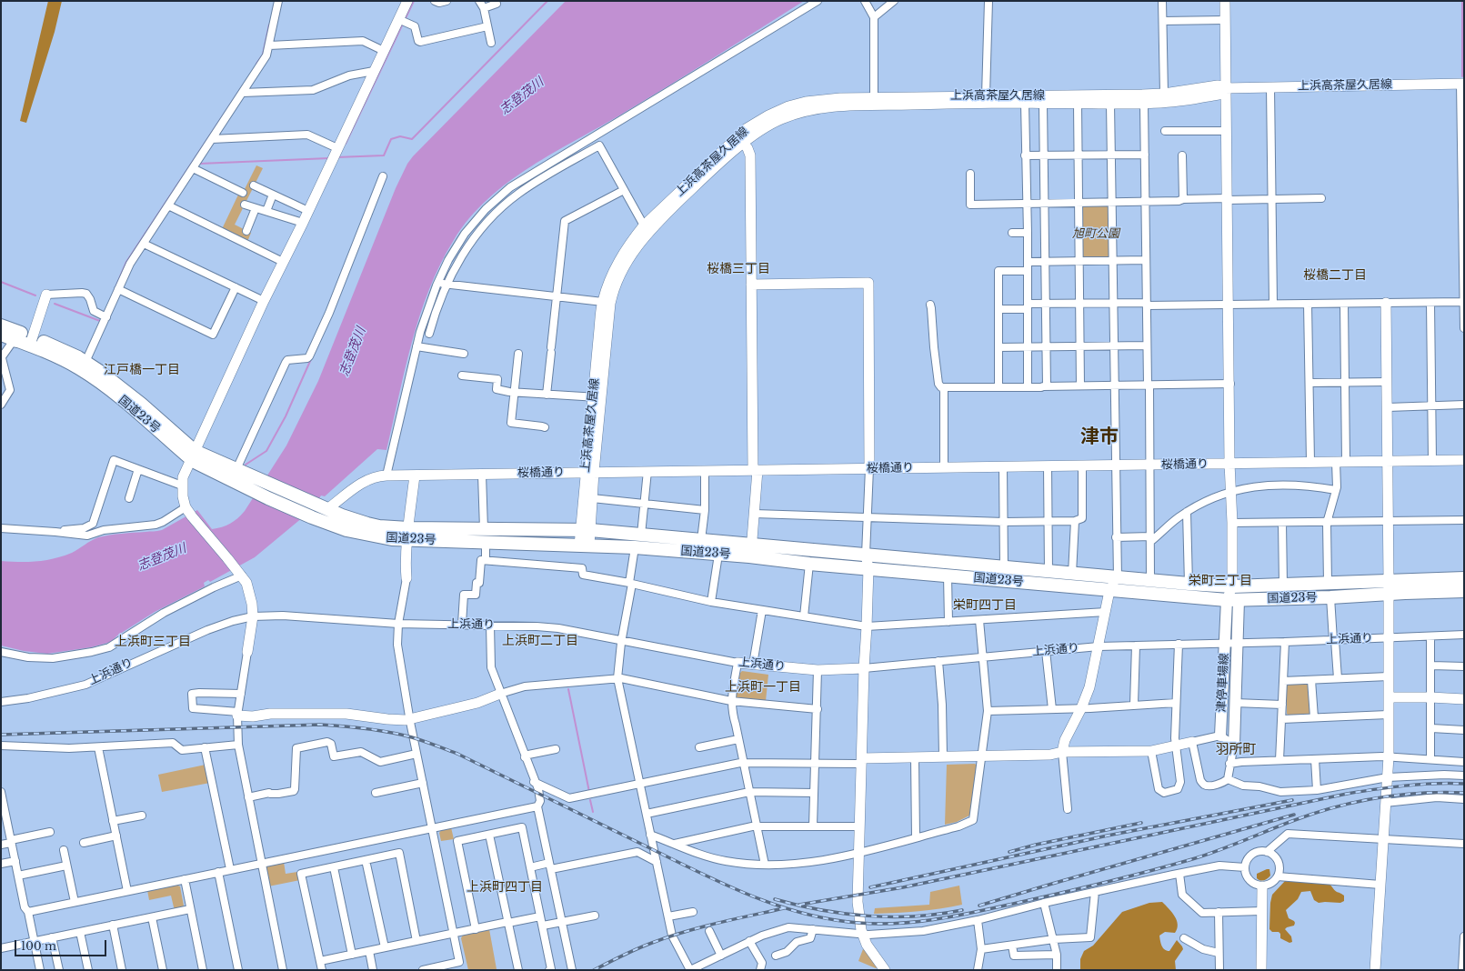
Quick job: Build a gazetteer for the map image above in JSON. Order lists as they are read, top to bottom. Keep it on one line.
{"streets":{"highway":["国道23号"],"main road":["津停車場線"],"street":["上浜高茶屋久居線","桜橋通り","上浜通り"]},"crossings":[["上浜高茶屋久居線","国道23号"],["上浜高茶屋久居線","桜橋通り"],["国道23号","桜橋通り"],["国道23号","津停車場線"],["上浜通り","津停車場線"]],"districts":["桜橋三丁目","桜橋二丁目","江戸橋一丁目","津市","栄町三丁目","栄町四丁目","上浜町二丁目","上浜町三丁目","上浜町一丁目","羽所町","上浜町四丁目"],"water":["志登茂川"],"parks":["旭町公園"],"scale_bar":"100 m"}
